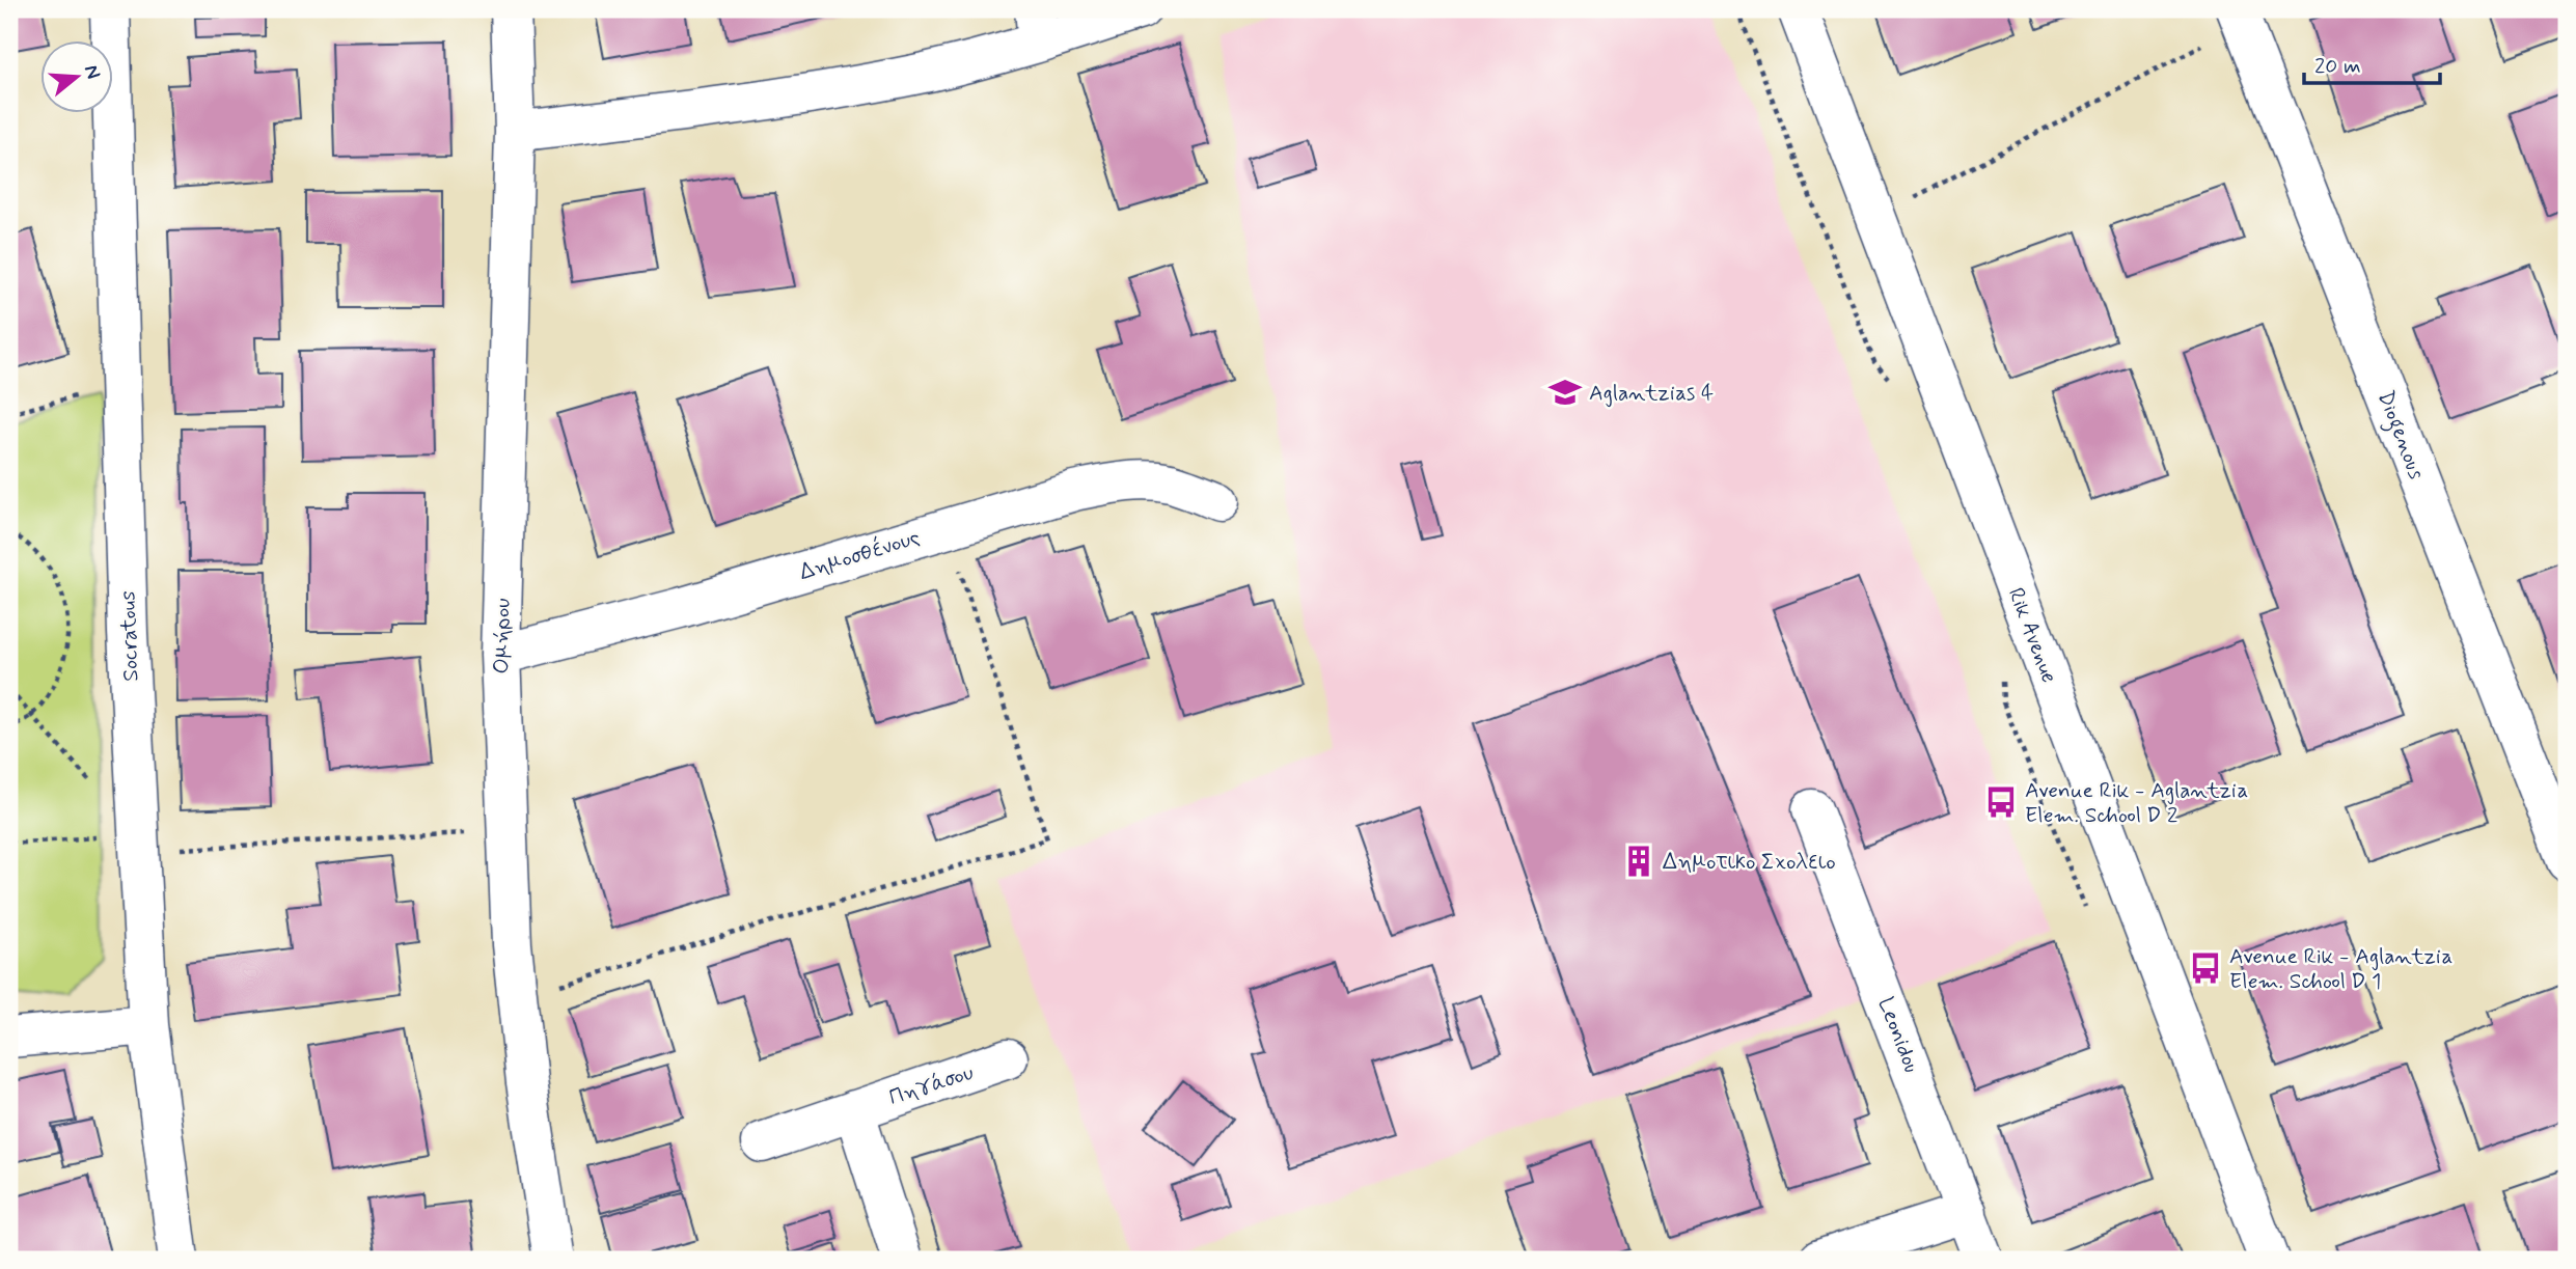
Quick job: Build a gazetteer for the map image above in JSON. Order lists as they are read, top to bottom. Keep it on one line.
{"streets":{"street":["Diogenous","Δημοσθένους","Rik Avenue","Socratous","Ομήρου","Leonidou","Πηγάσου"]},"crossings":[["Δημοσθένους","Ομήρου"]],"places":{"school or university":["Aglantzias 4"],"bus stop":["Avenue Rik - Aglantzia Elem. School D 2","Avenue Rik - Aglantzia Elem. School D 1"],"building":["Δημοτικο Σχολειο"]},"scale_bar":"20 m","north":"right"}
